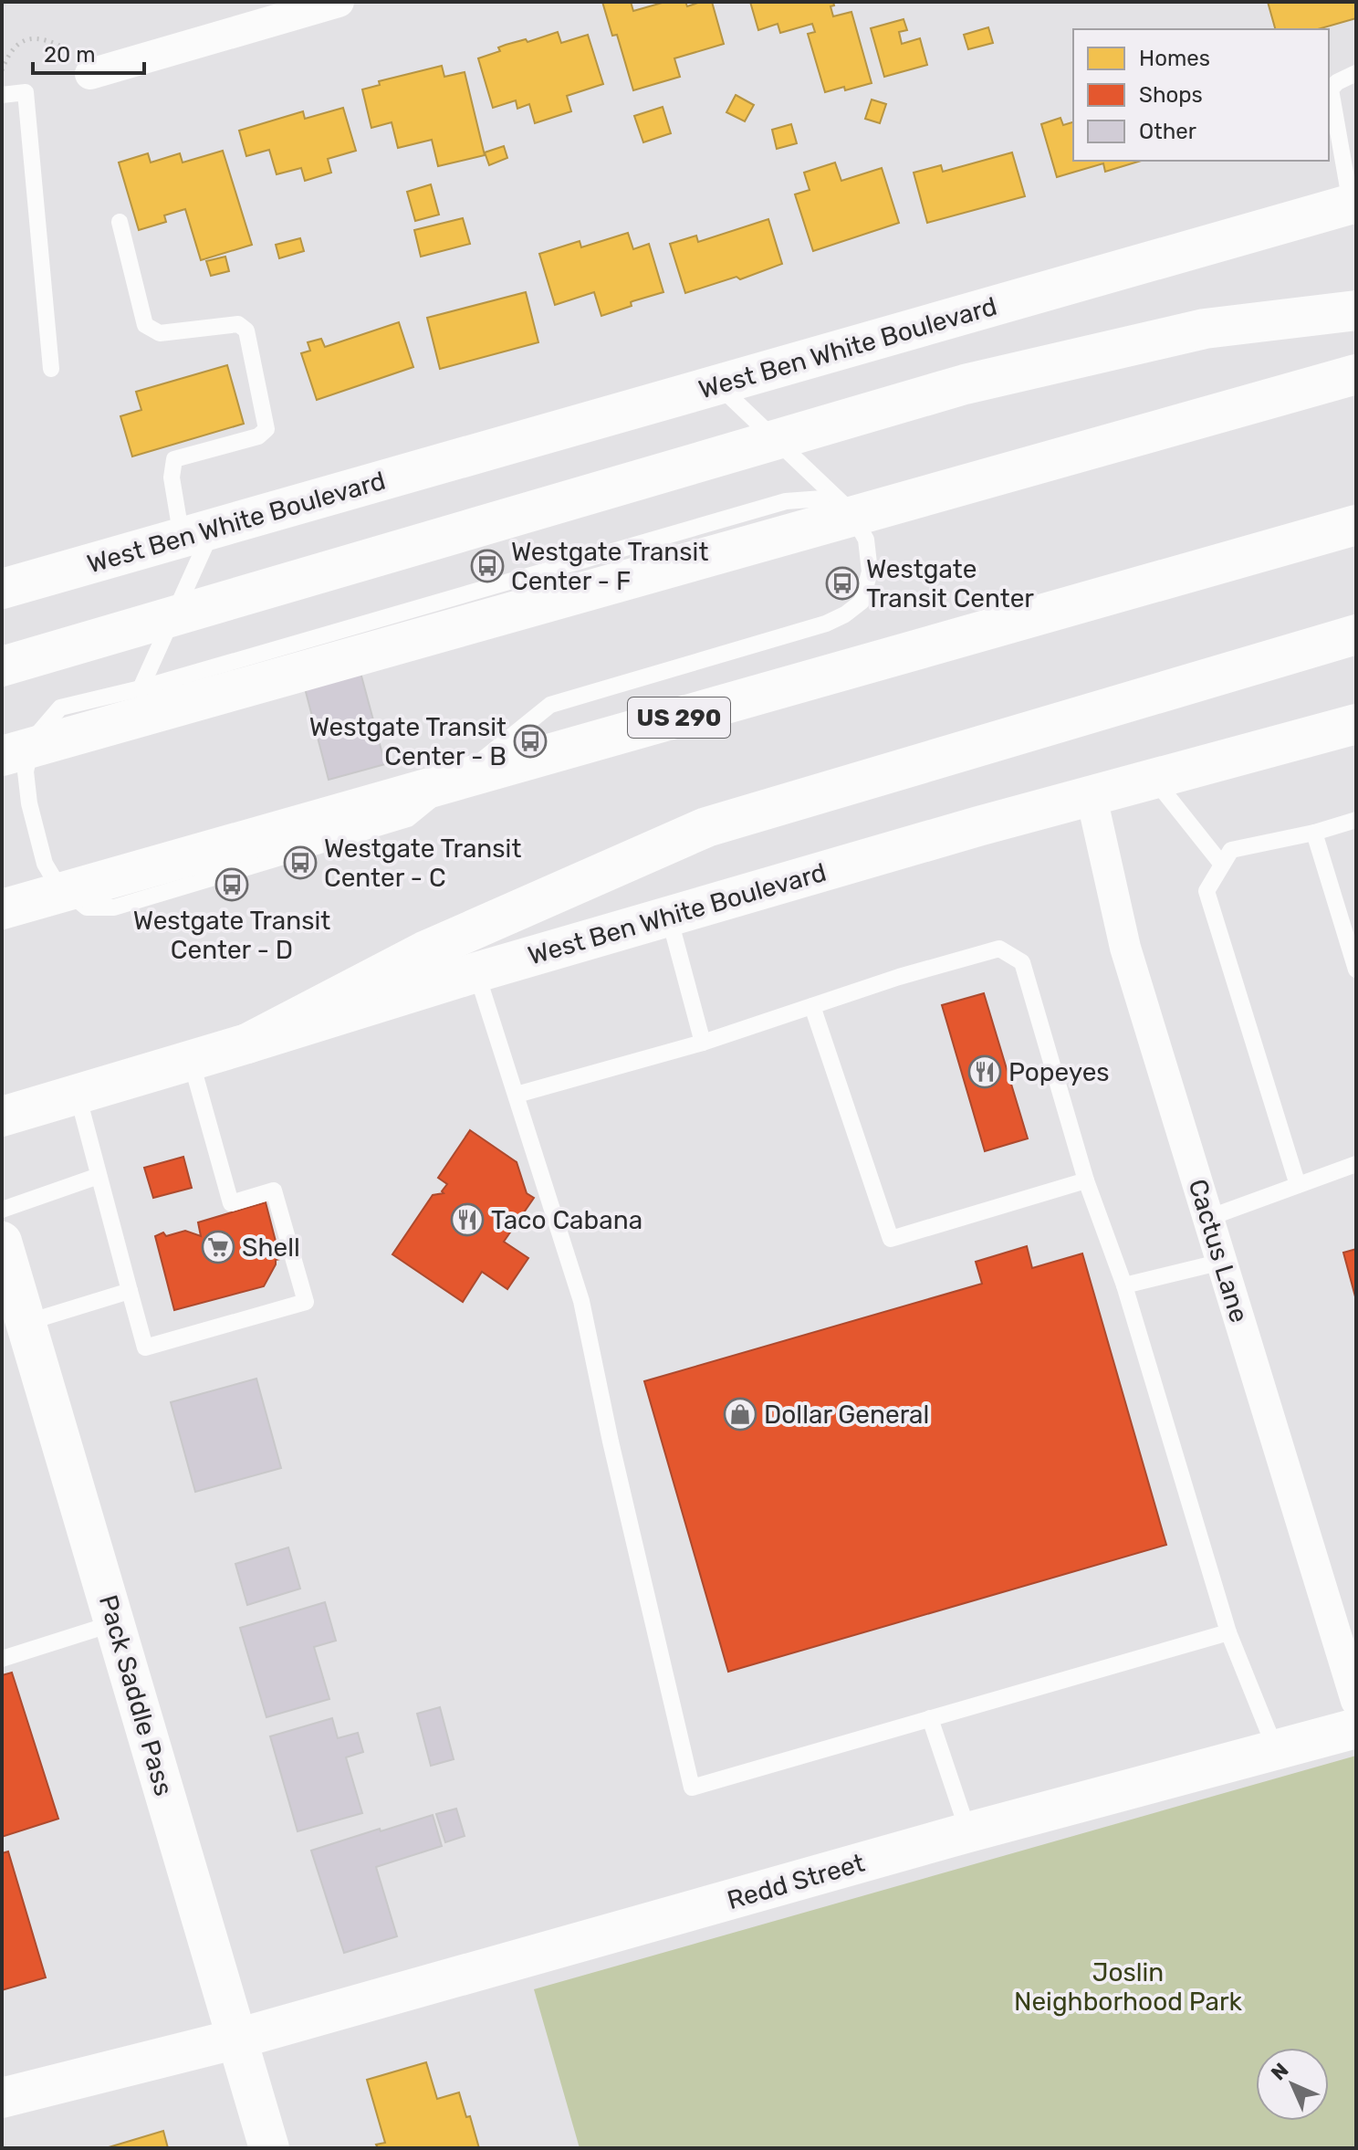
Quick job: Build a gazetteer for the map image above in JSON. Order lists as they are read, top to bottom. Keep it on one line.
{"streets":{"main road":["West Ben White Boulevard","US 290","Pack Saddle Pass","Redd Street"],"street":["Cactus Lane"]},"crossings":[["West Ben White Boulevard","Cactus Lane"],["Pack Saddle Pass","Redd Street"]],"parks":["Joslin Neighborhood Park"],"places":{"bus stop":["Westgate Transit Center - F","Westgate Transit Center","Westgate Transit Center - B","Westgate Transit Center - C","Westgate Transit Center - D"],"restaurant":["Popeyes","Taco Cabana"],"supermarket":["Shell"],"shop":["Dollar General"]},"legend":["Homes","Shops","Other"],"scale_bar":"20 m","north":"top left"}
